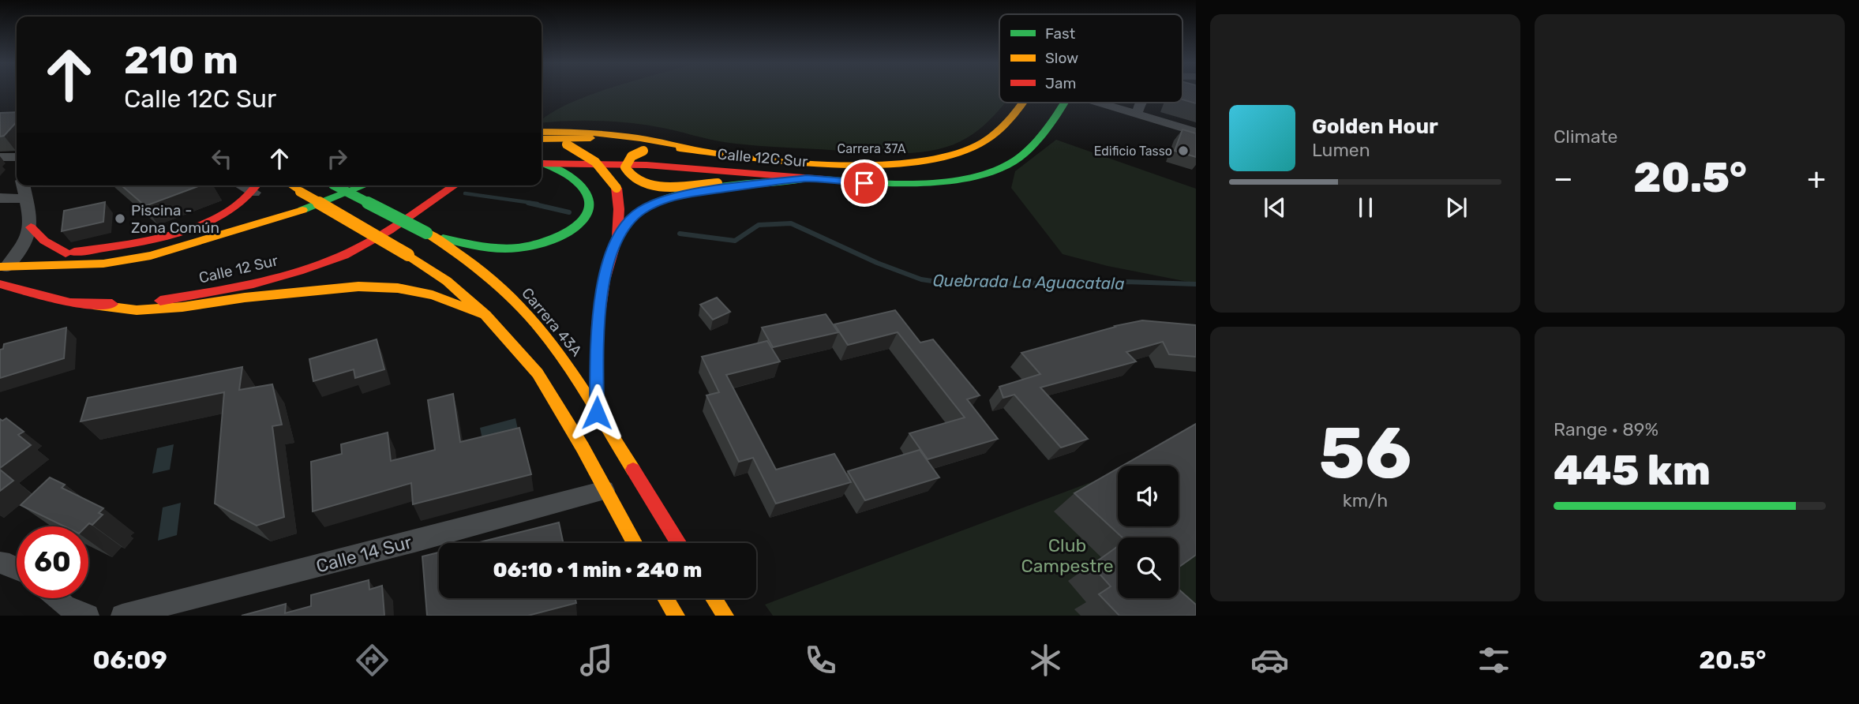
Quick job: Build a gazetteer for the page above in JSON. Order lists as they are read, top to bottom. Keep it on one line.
{"streets":{"main road":["Carrera 37A","Calle 12C Sur","Calle 12 Sur","Carrera 43A"],"street":["Calle 14 Sur"]},"crossings":[["Carrera 37A","Calle 12C Sur"]],"water":["Quebrada La Aguacatala"],"parks":["Club Campestre"],"places":["Edificio Tasso","Piscina - Zona Común"],"legend":["Fast","Slow","Jam"],"page":{"tile":["Climate",["56","km/h"],["Range · 89%","445 km"]],"turn":["210 m","Calle 12C Sur"],"song":["Golden Hour","Lumen"],"heat":["−","20.5°","+"],"limit":"60","trip":"06:10 · 1 min · 240 m","tabs":["06:09","20.5°"]}}
